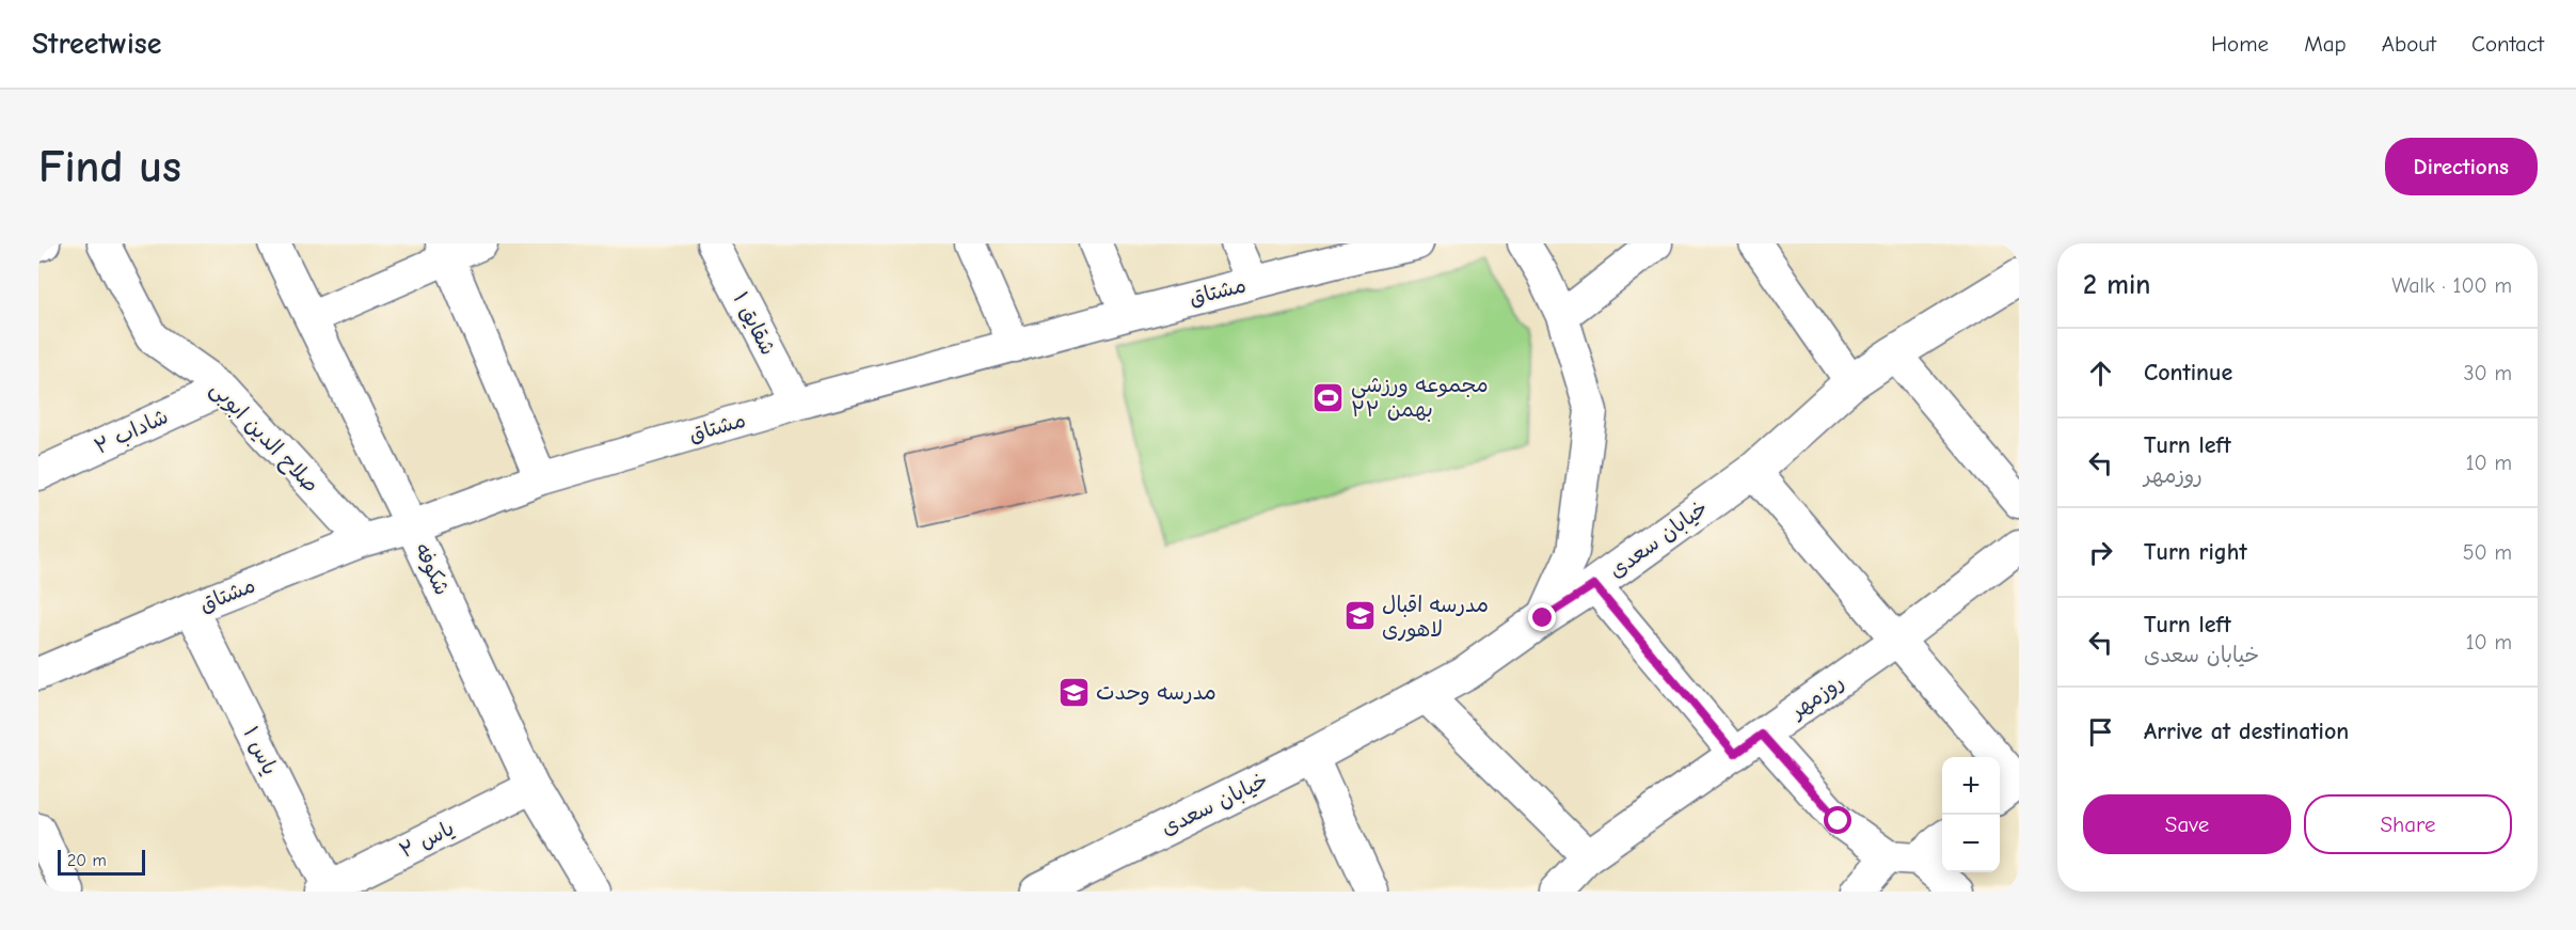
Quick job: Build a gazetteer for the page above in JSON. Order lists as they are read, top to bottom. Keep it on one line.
{"streets":{"street":["مشتاق","شقایق ۱","شاداب ۲","صلاح الدین ابوبی","خیابان سعدی","شکوفه","روزمهر","یاس ۱","یاس ۲"]},"crossings":[["مشتاق","شقایق ۱"],["مشتاق","صلاح الدین ابوبی"],["مشتاق","شکوفه"],["مشتاق","یاس ۱"],["شاداب ۲","صلاح الدین ابوبی"],["شکوفه","یاس ۲"],["یاس ۱","یاس ۲"]],"places":{"sports":["مجموعه ورزشی ۲۲ بهمن"],"school or university":["مدرسه اقبال لاهوری","مدرسه وحدت"]},"scale_bar":"20 m","page":{"header":"Streetwise","nav":["Home","Map","About","Contact"],"buttons":["Directions",["Save","Share"]],"title":"Find us","heading":["2 min","Walk · 100 m"],"list":[["Continue","30 m"],["Turn left","روزمهر","10 m"],["Turn right","50 m"],["Turn left","خیابان سعدی","10 m"],"Arrive at destination"],"map_buttons":["+","−"],"scale":"20 m"}}
